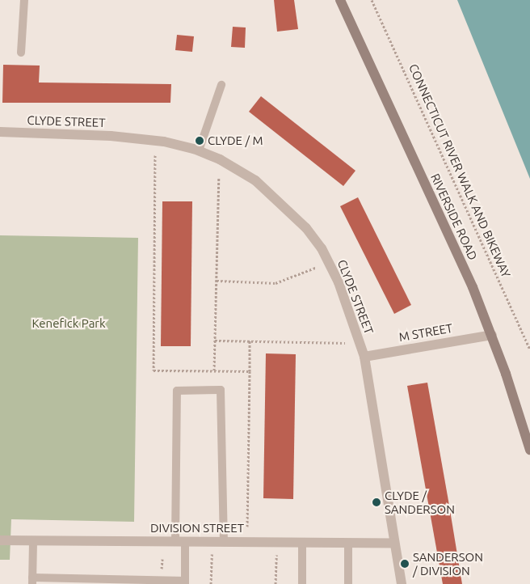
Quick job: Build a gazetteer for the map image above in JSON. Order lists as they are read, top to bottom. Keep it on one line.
{"streets":{"street":["CLYDE STREET","RIVERSIDE ROAD","M STREET","DIVISION STREET"],"path":["CONNECTICUT RIVER WALK AND BIKEWAY"]},"crossings":[["CLYDE STREET","M STREET"],["CLYDE STREET","DIVISION STREET"],["RIVERSIDE ROAD","M STREET"]],"parks":["Kenefick Park"],"places":["CLYDE / M","CLYDE / SANDERSON","SANDERSON / DIVISION"]}
